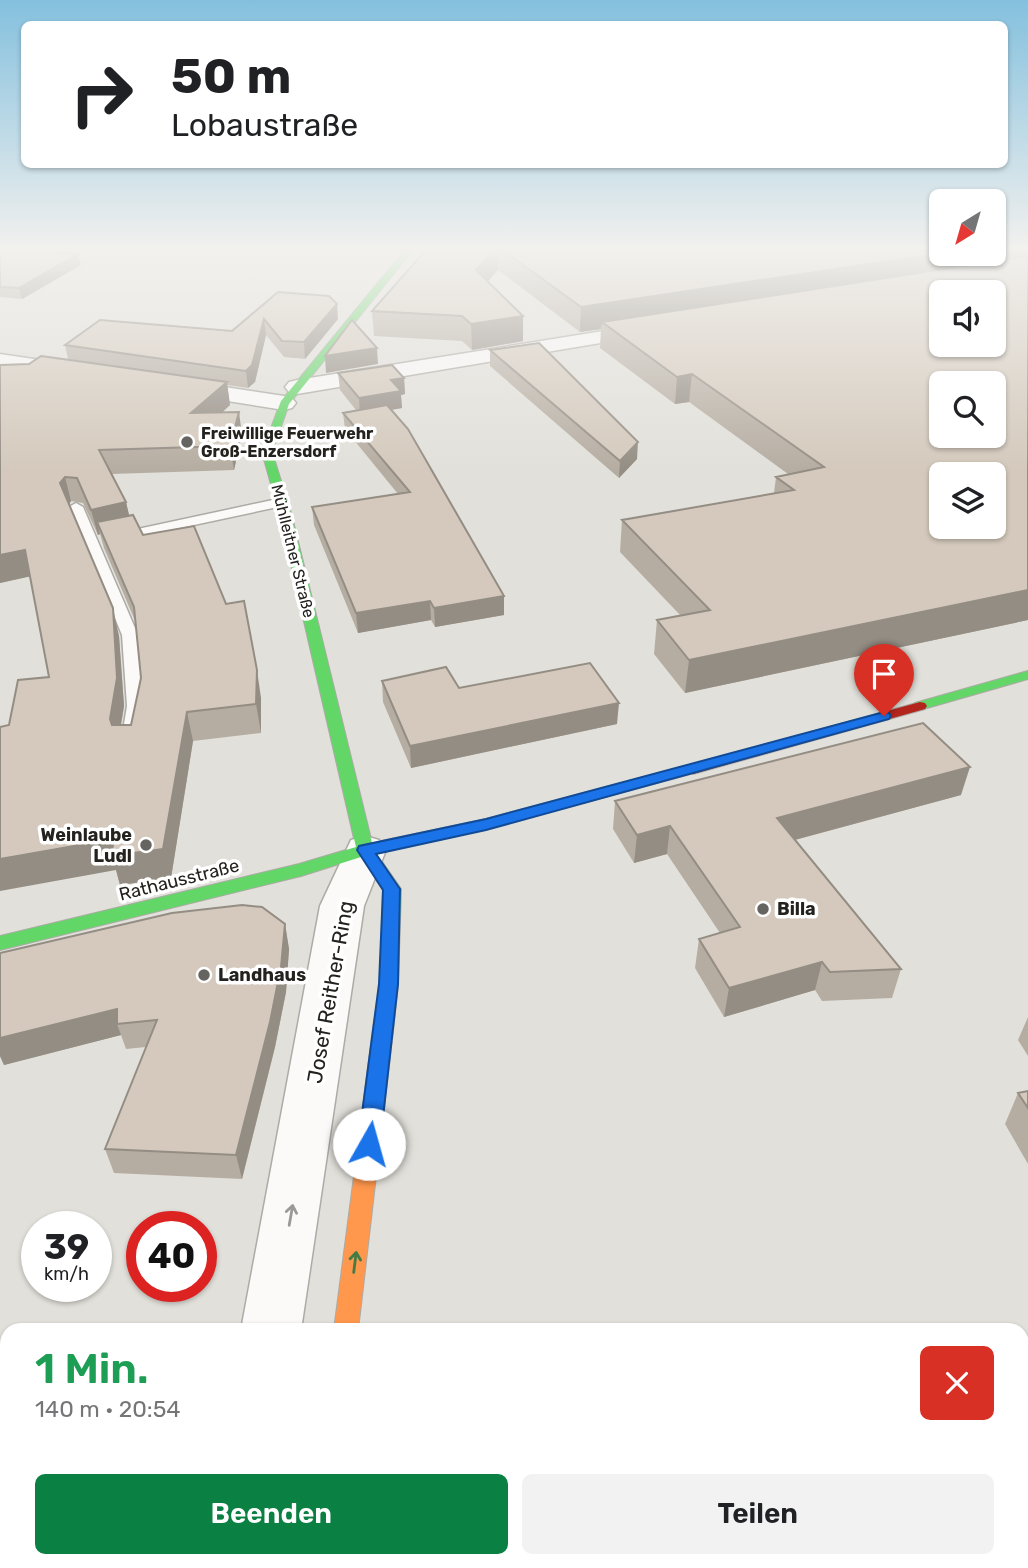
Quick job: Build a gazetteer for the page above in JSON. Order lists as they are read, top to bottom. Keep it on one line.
{"streets":{"street":["Mühlleitner Straße","Rathausstraße","Josef Reither-Ring"]},"crossings":[["Mühlleitner Straße","Rathausstraße"],["Mühlleitner Straße","Josef Reither-Ring"],["Rathausstraße","Josef Reither-Ring"]],"places":["Freiwillige Feuerwehr Groß-Enzersdorf","Weinlaube Ludl","Billa","Landhaus"],"north":"bottom left","page":{"turn":["50 m","Lobaustraße"],"speed":"39 km/h","limit":"40","heading":["1 Min.","140 m · 20:54"],"buttons":["Beenden","Teilen"]}}
